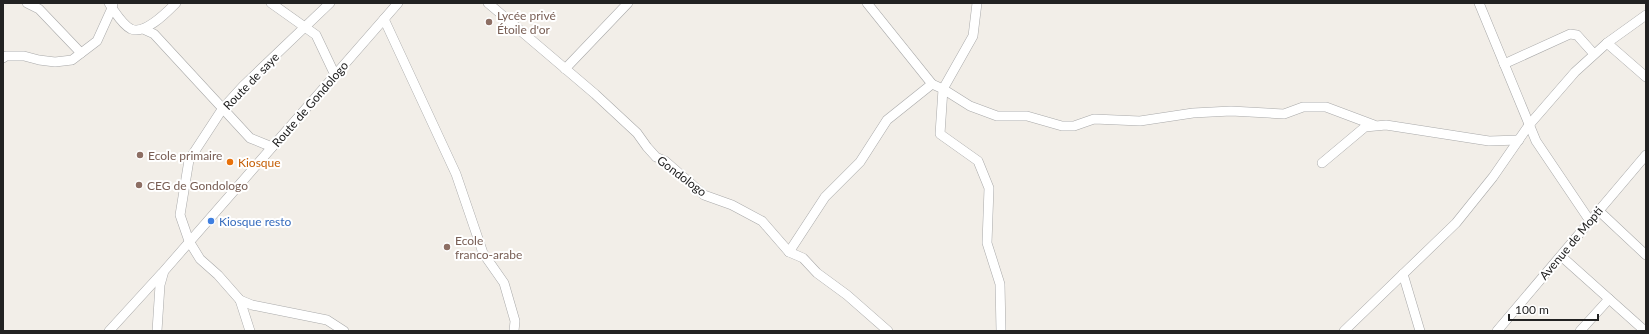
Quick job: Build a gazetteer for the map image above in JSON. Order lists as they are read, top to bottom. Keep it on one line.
{"streets":{"street":["Route de saye","Route de Gondologo","Gondologo","Avenue de Mopti"]},"crossings":[["Route de saye","Route de Gondologo"]],"places":["Lycée privé Étoile d'or","Ecole primaire","Kiosque","CEG de Gondologo","Kiosque resto","Ecole franco-arabe"],"scale_bar":"100 m"}
